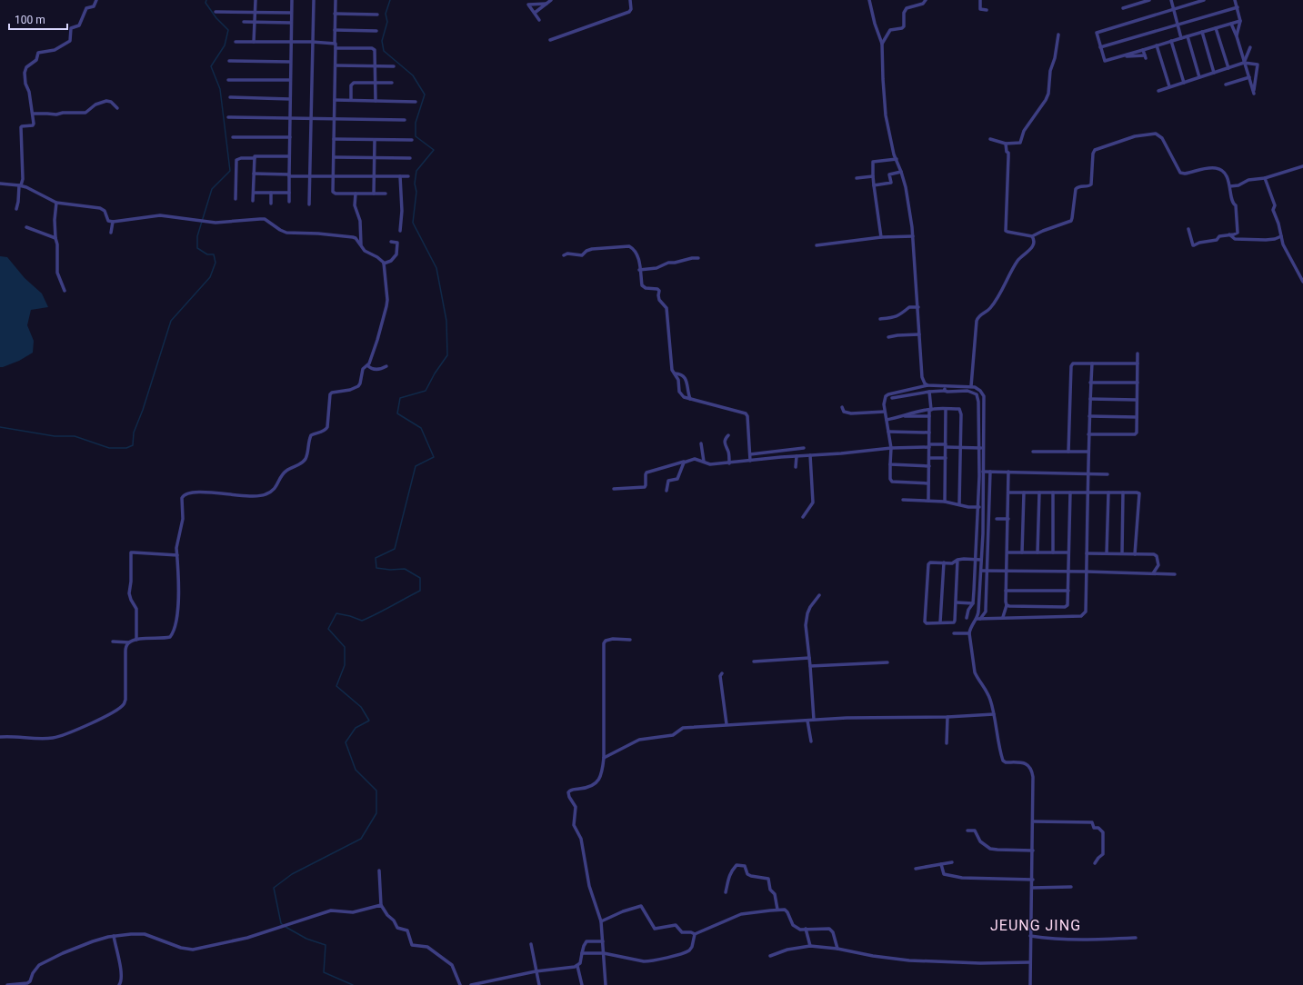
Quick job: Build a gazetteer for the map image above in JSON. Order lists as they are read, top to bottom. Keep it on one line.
{"districts":["JEUNG JING"],"scale_bar":"100 m"}
